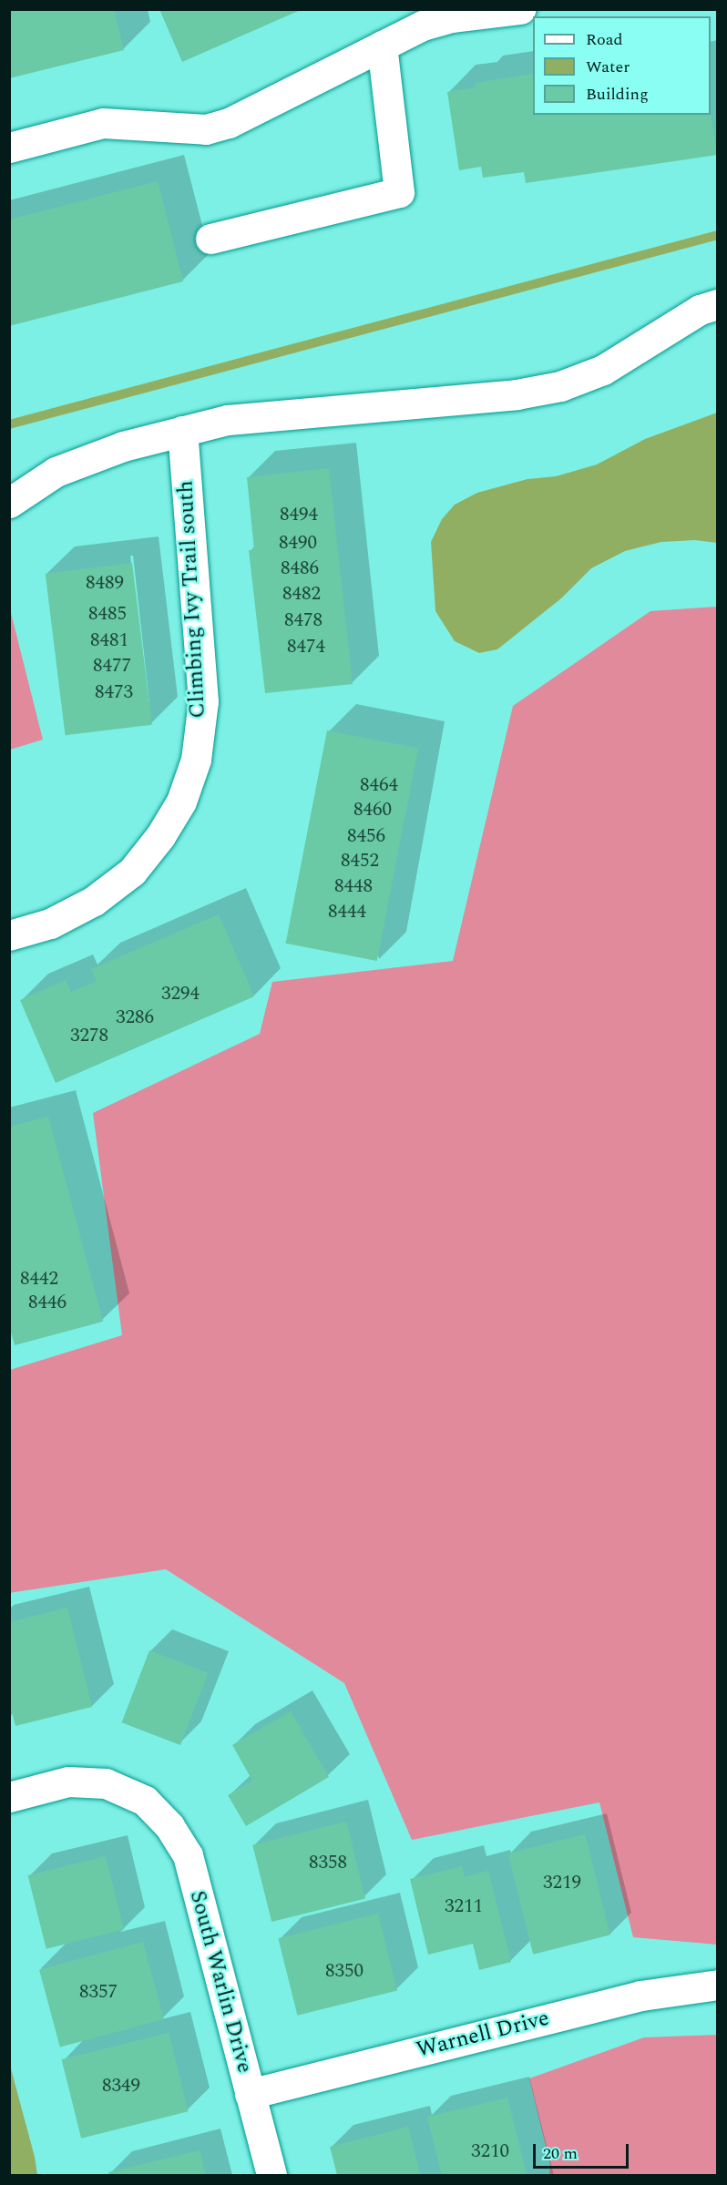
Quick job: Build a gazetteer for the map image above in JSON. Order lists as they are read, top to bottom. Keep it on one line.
{"streets":{"street":["Climbing Ivy Trail south","South Warlin Drive","Warnell Drive"]},"crossings":[["South Warlin Drive","Warnell Drive"]],"house_numbers":["8494","8490","8486","8489","8482","8485","8478","8481","8474","8477","8473","8464","8460","8456","8452","8448","8444","3294","3286","3278","8442","8446","8358","3219","3211","8350","8357","8349","3210"],"legend":["Road","Water","Building"],"scale_bar":"20 m"}
